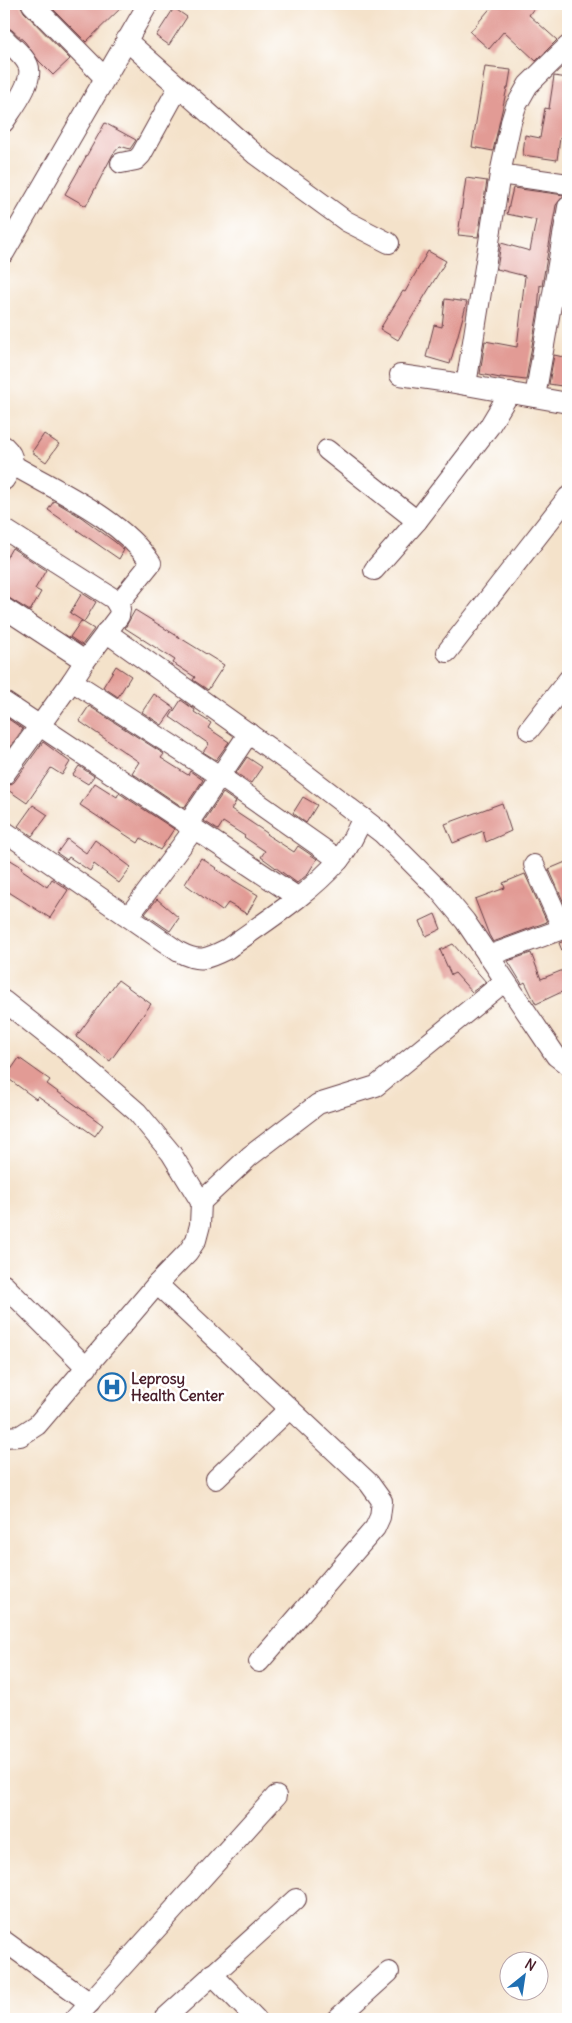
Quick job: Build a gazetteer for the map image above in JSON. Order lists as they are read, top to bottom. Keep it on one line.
{"places":{"hospital":["Leprosy Health Center"]},"north":"top right"}
